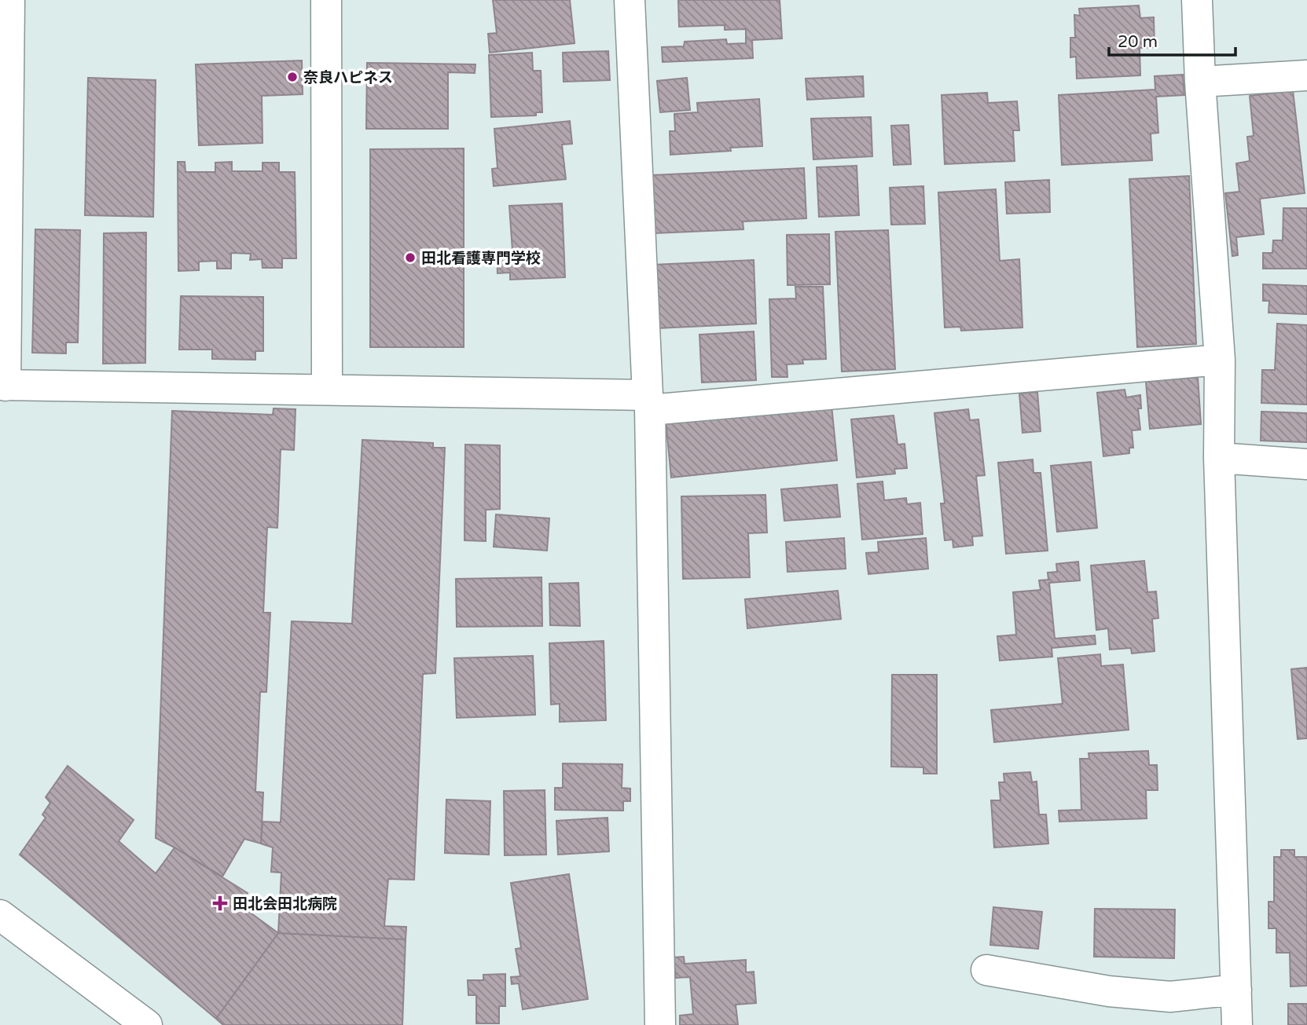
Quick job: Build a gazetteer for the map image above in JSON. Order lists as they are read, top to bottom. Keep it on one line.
{"places":{"other":["奈良ハピネス","田北看護専門学校"],"health":["田北会田北病院"]},"scale_bar":"20 m"}
